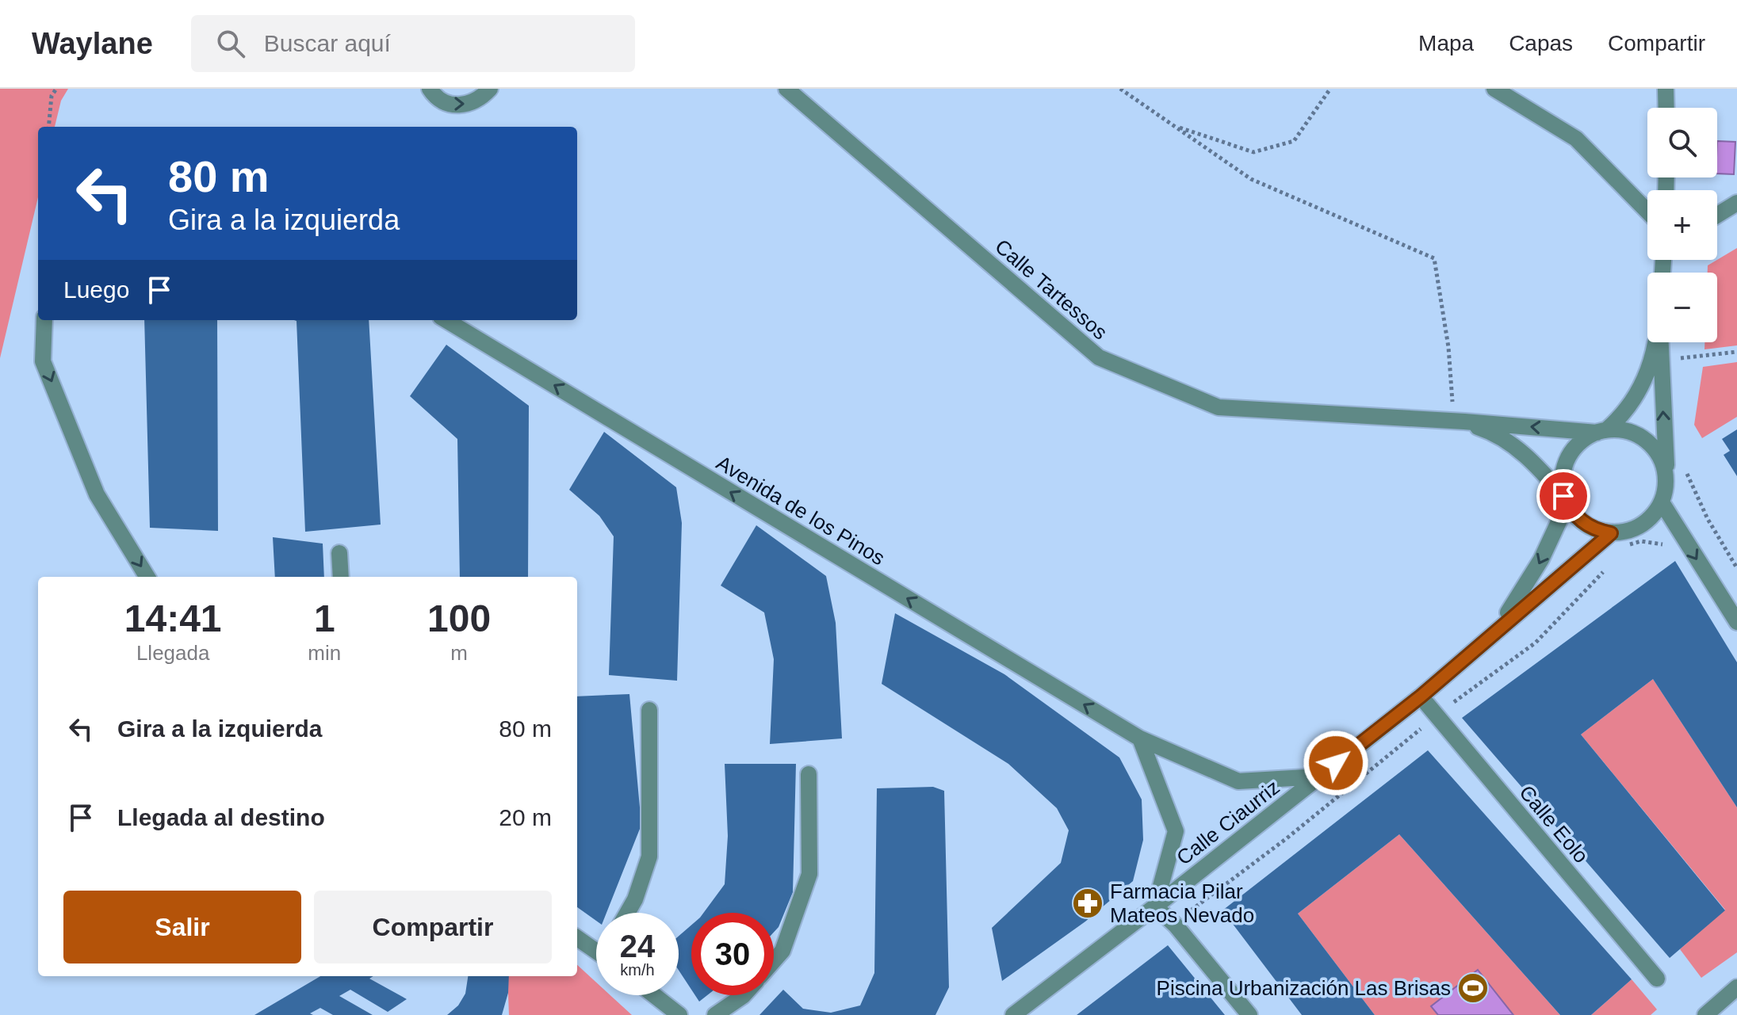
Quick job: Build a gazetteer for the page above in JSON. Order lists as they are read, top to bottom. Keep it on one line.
{"streets":{"street":["Calle Tartessos","Avenida de los Pinos","Calle Ciaurriz","Calle Eolo"]},"crossings":[["Calle Tartessos","Calle Ciaurriz"],["Avenida de los Pinos","Calle Ciaurriz"],["Calle Ciaurriz","Calle Eolo"]],"one_way":["Avenida de los Pinos"],"places":{"pharmacy":["Farmacia Pilar Mateos Nevado"],"sports":["Piscina Urbanización Las Brisas"]},"page":{"header":"Waylane","search":"Buscar aquí","nav":["Mapa","Capas","Compartir"],"map_buttons":["+","−"],"turn":["80 m","Gira a la izquierda"],"then":"Luego","eta":["14:41","Llegada","1","min","100","m"],"list":[{"name":"Gira a la izquierda","value":"80 m"},{"name":"Llegada al destino","value":"20 m"}],"buttons":["Salir","Compartir"],"speed":"24 km/h","limit":"30"}}
